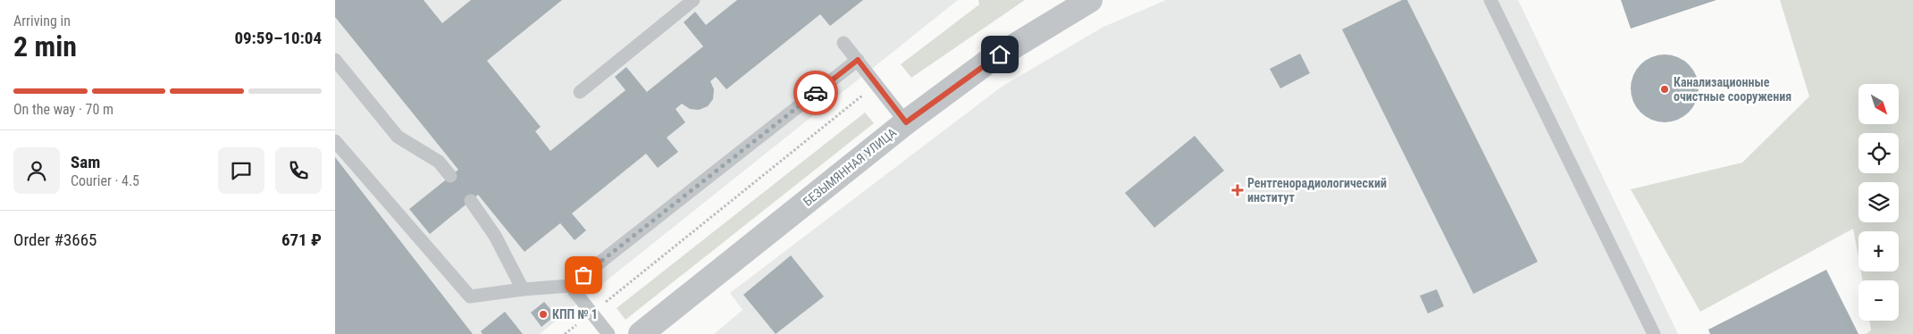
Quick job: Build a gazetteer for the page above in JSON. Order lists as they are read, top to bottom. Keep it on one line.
{"streets":{"street":["БЕЗЫМЯННАЯ УЛИЦА"]},"places":{"other":["Канализационные очистные сооружения","КПП № 1"],"health":["Рентгенорадиологический институт"]},"north":"bottom right","page":{"heading":["2 min","Arriving in","09:59–10:04"],"panel":["Sam","Courier · 4.5","Order #3665","671 ₽"],"bar":"On the way · 70 m","map_buttons":["+","−"]}}
